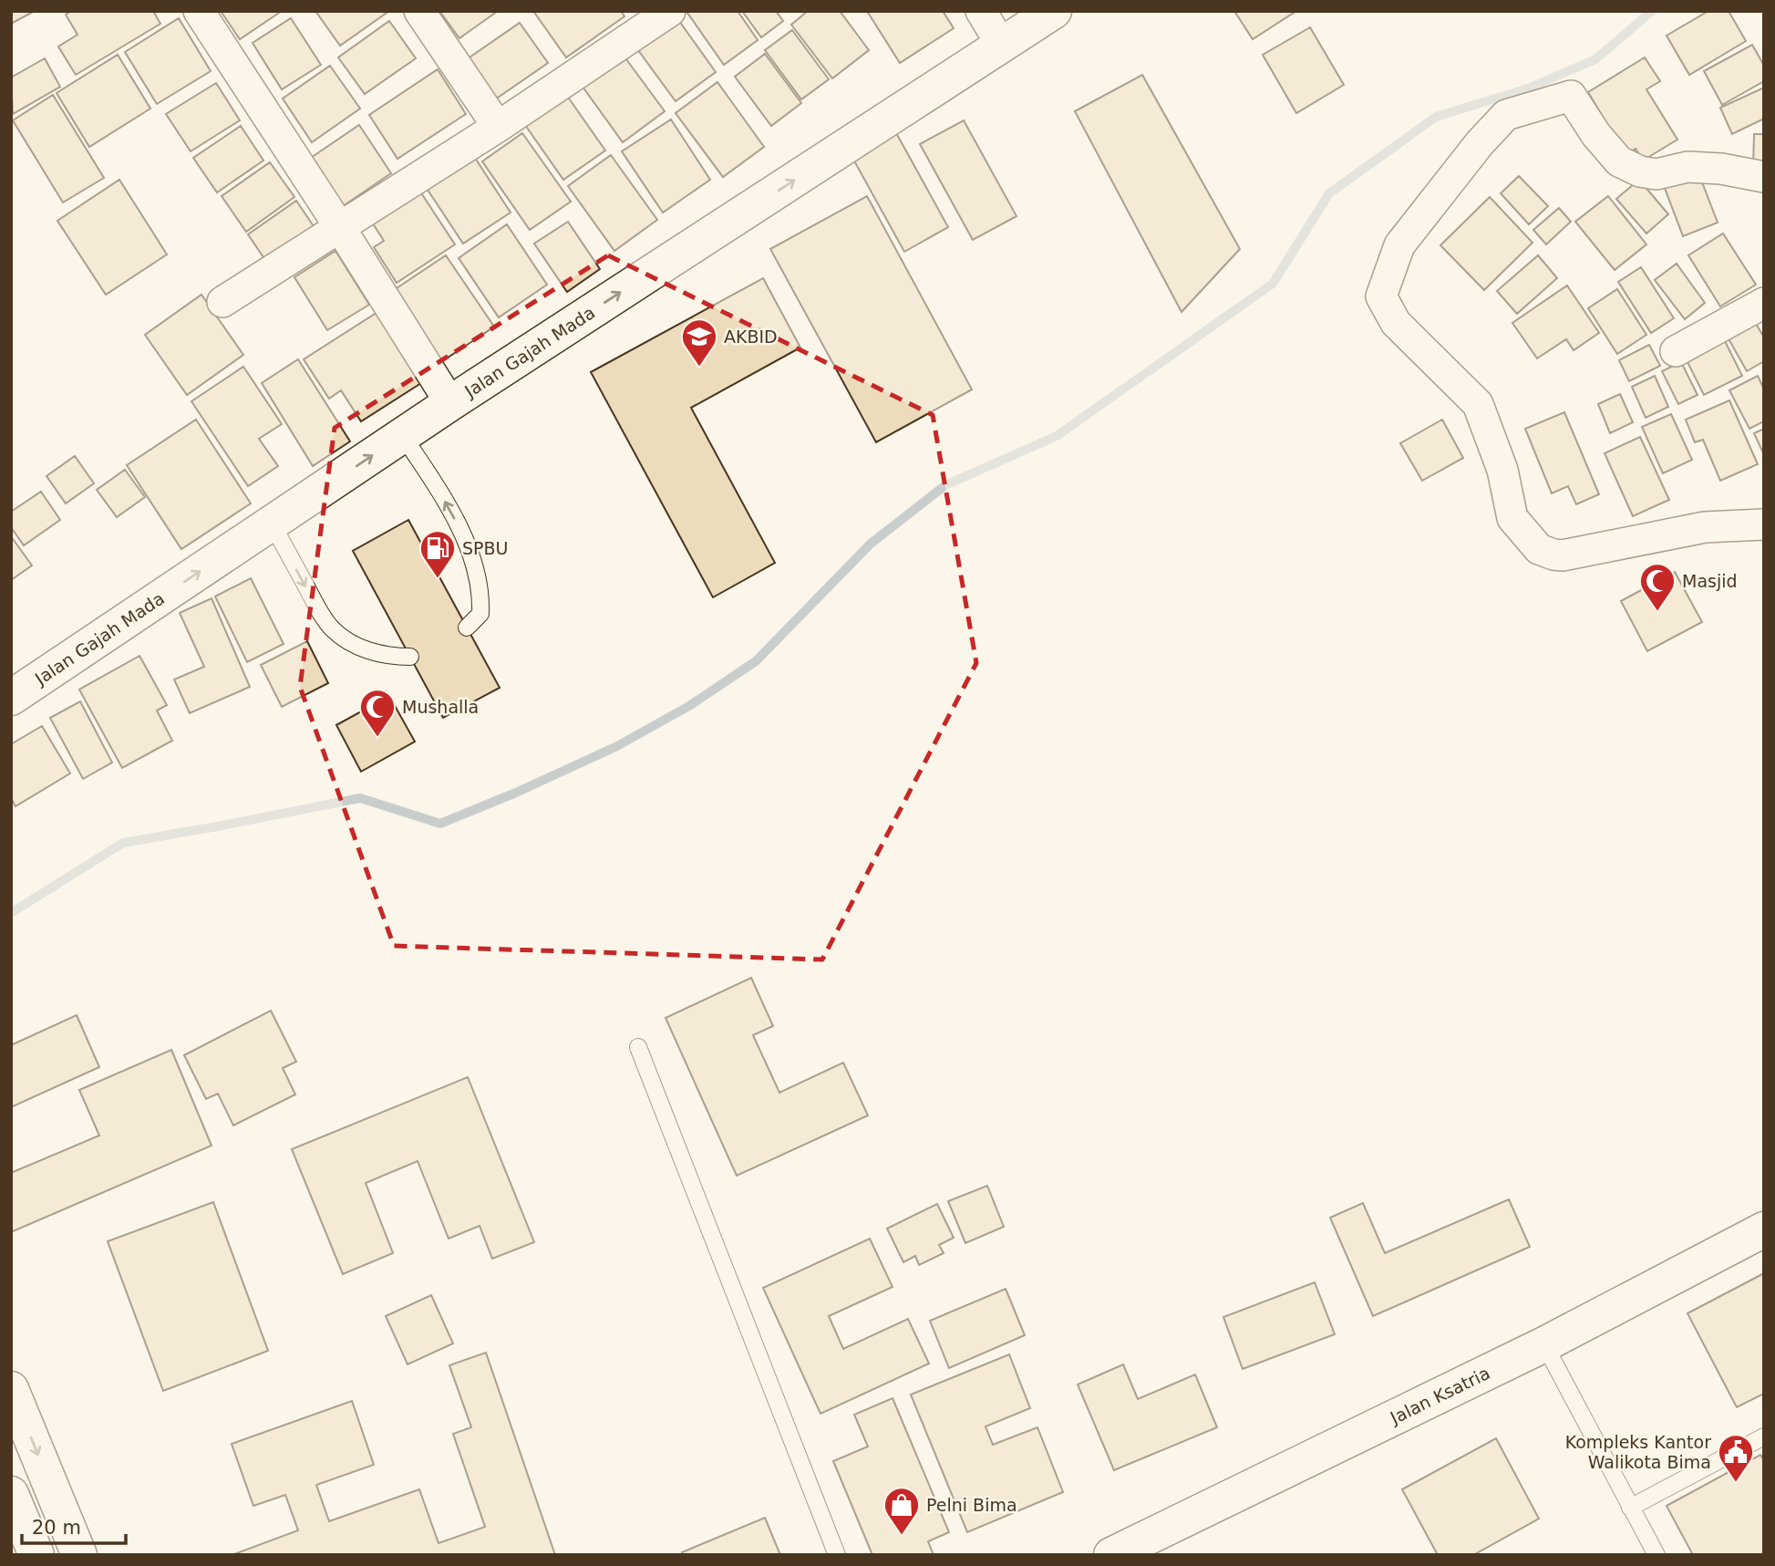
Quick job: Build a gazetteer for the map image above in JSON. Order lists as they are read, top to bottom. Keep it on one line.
{"streets":{"main road":["Jalan Gajah Mada","Jalan Ksatria"]},"one_way":["Jalan Gajah Mada"],"places":{"school or university":["AKBID"],"fuel station":["SPBU"],"mosque":["Masjid","Mushalla"],"public building":["Kompleks Kantor Walikota Bima"],"shop":["Pelni Bima"]},"scale_bar":"20 m"}
